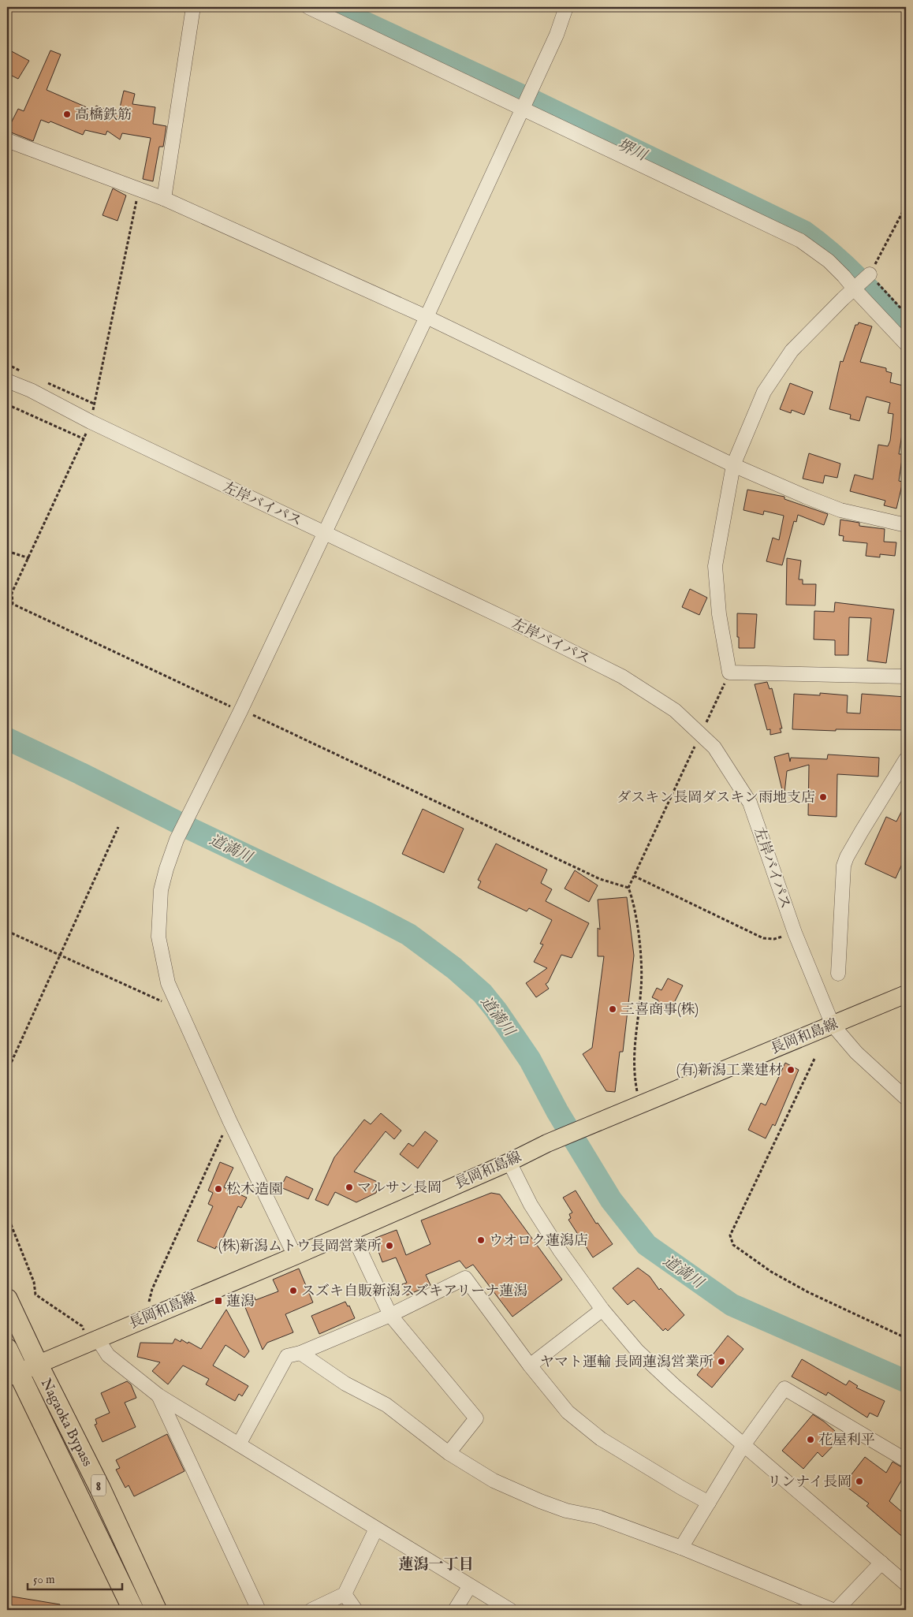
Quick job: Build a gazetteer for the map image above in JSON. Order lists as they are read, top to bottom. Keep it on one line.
{"streets":{"highway":["Nagaoka Bypass","8"],"main road":["長岡和島線"],"street":["左岸バイパス"]},"crossings":[["左岸バイパス","長岡和島線"],["長岡和島線","Nagaoka Bypass"]],"districts":["蓮潟一丁目"],"water":["堺川","道満川"],"places":{"other":["高橋鉄筋","ダスキン長岡ダスキン雨地支店","三喜商事(株)","(有)新潟工業建材","マルサン長岡","松木造園","ウオロク蓮潟店","(株)新潟ムトウ長岡営業所","スズキ自販新潟スズキアリーナ蓮潟","ヤマト運輸 長岡蓮潟営業所","花屋利平","リンナイ長岡"],"transit":["蓮潟"]},"scale_bar":"50 m"}
